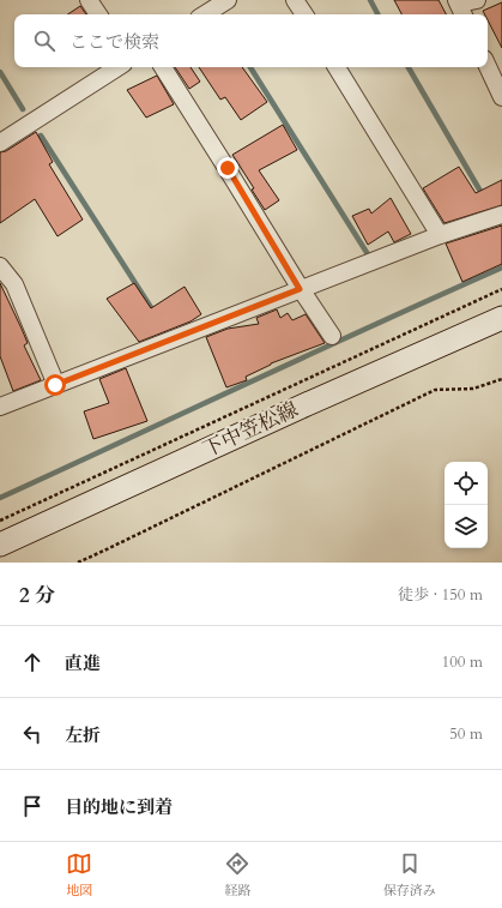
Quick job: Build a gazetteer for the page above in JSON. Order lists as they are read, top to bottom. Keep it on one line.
{"streets":{"main road":["下中笠松線"]},"page":{"search":"ここで検索","heading":["2 分","徒歩 · 150 m"],"list":[["直進","100 m"],["左折","50 m"],"目的地に到着"],"nav":["地図","経路","保存済み"]}}
